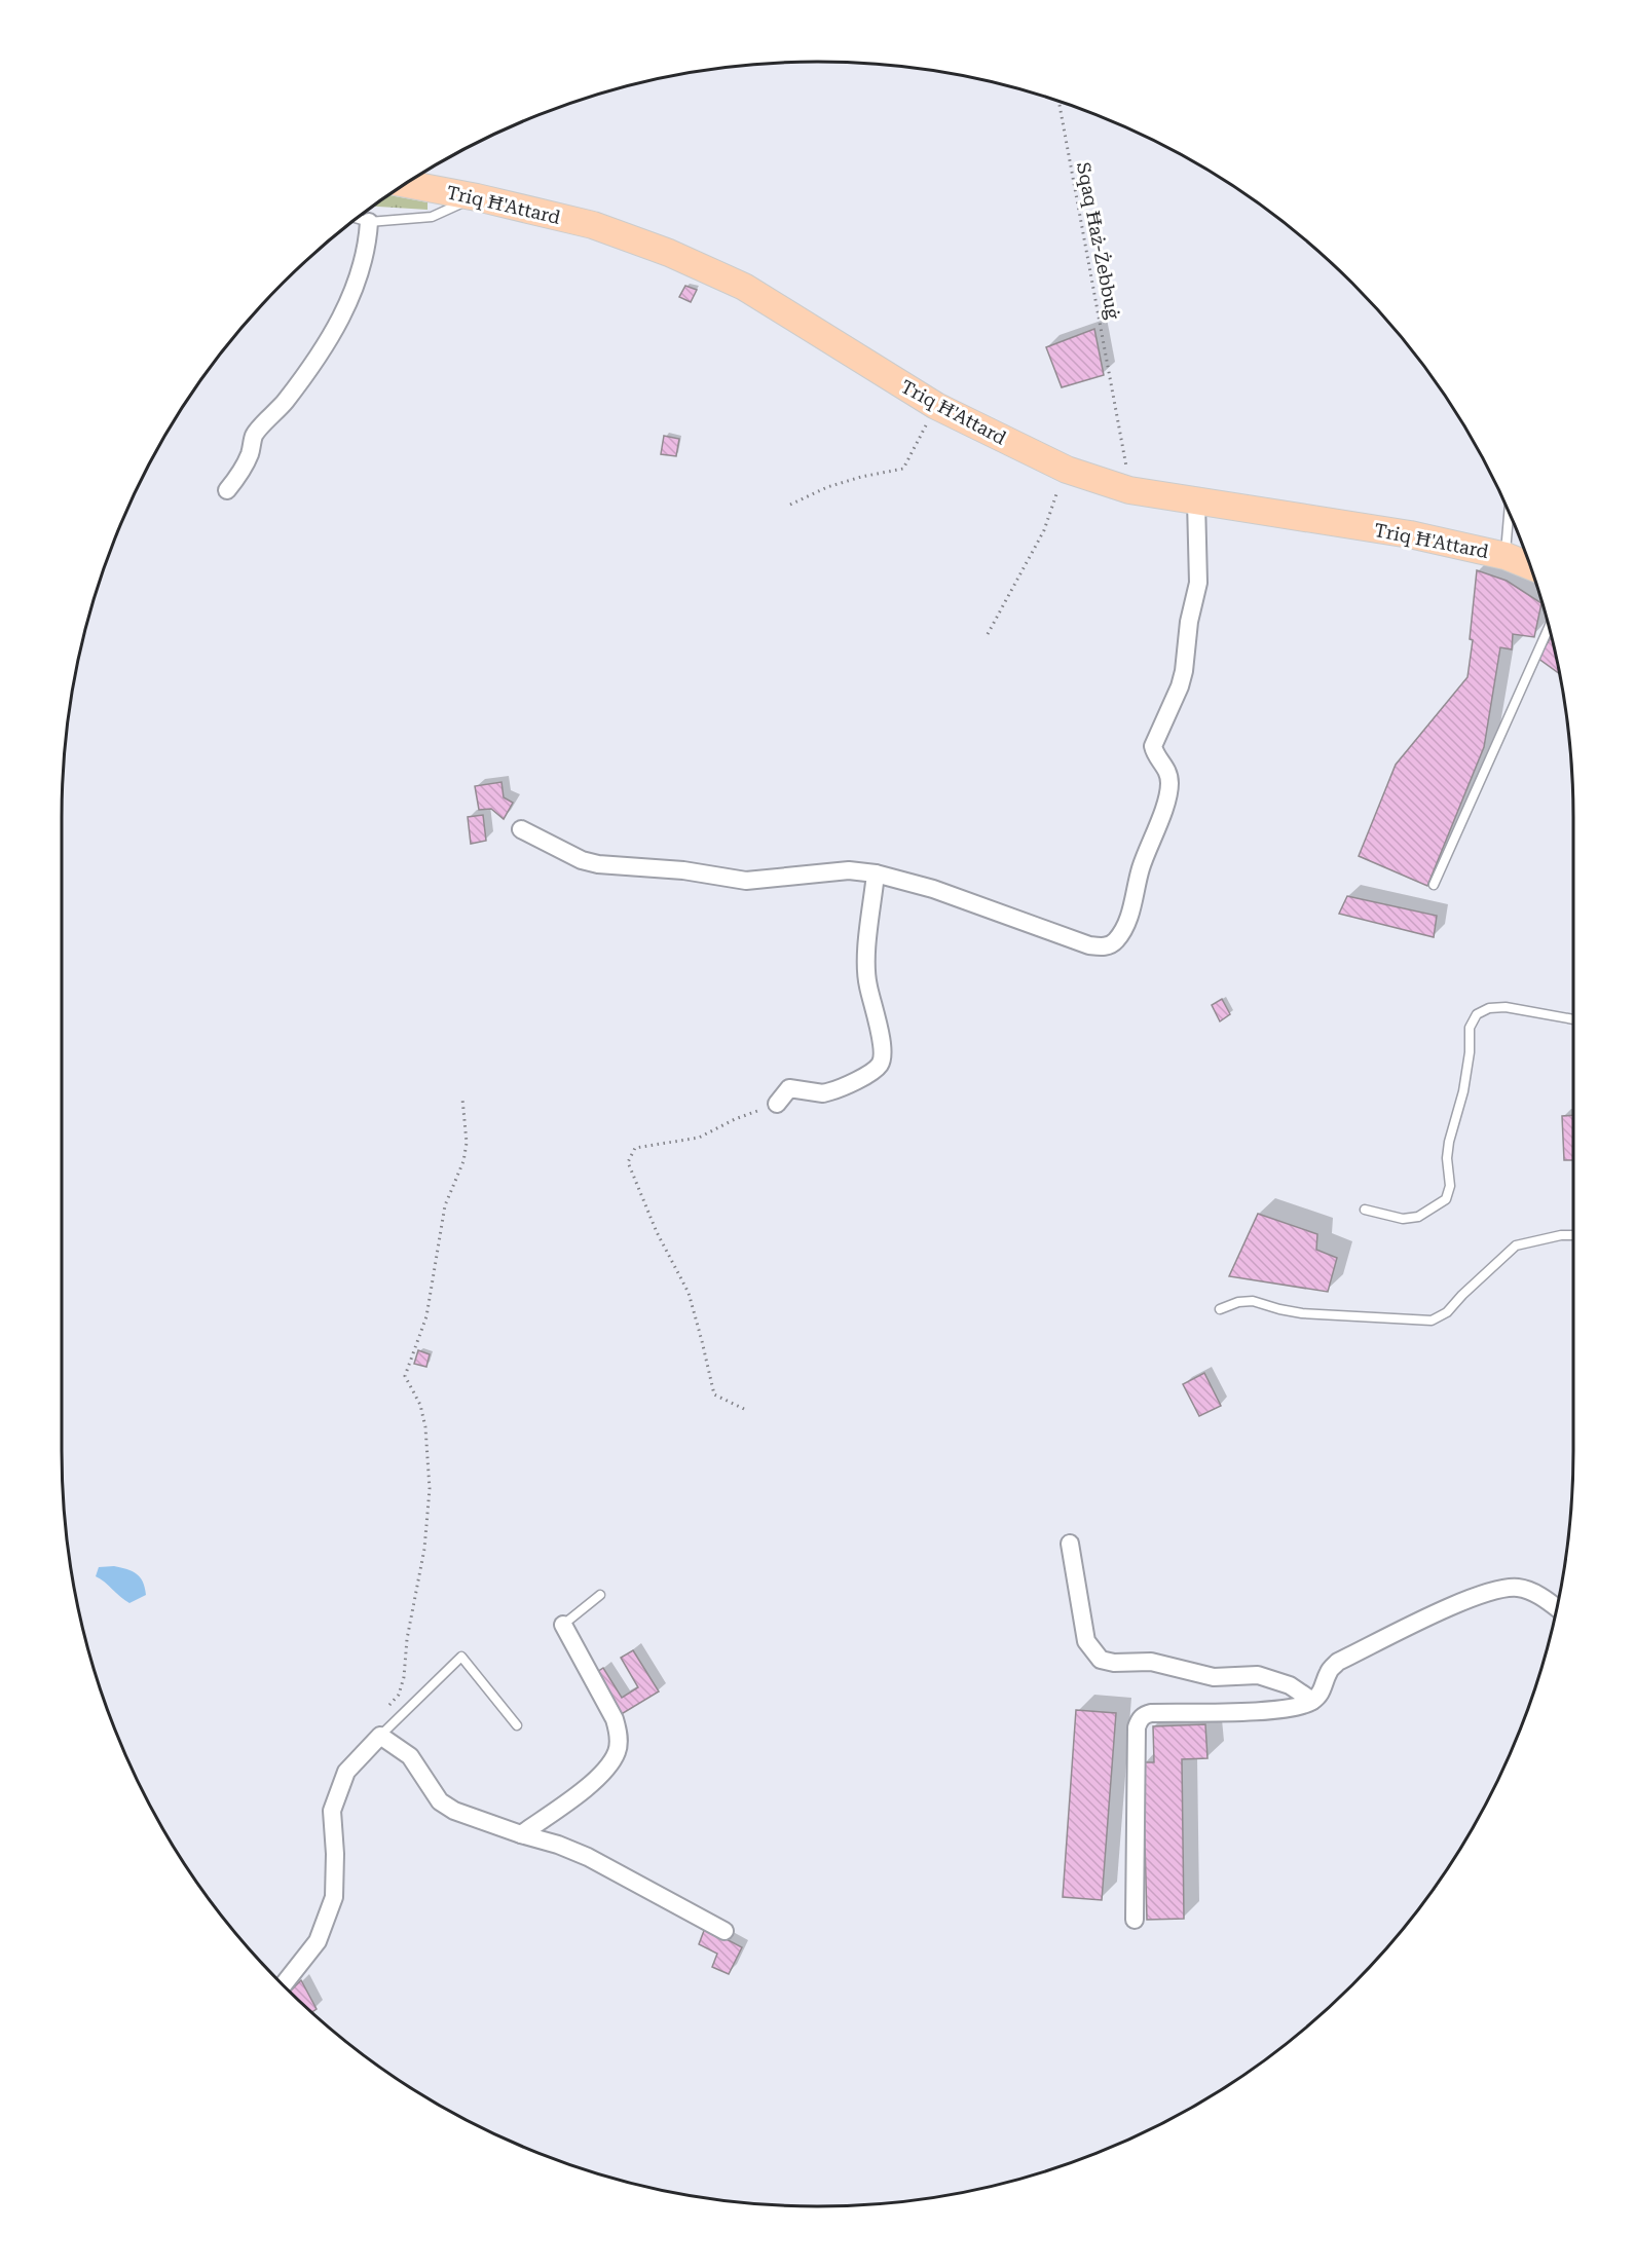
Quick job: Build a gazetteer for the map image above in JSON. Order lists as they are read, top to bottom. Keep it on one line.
{"streets":{"main road":["Triq Ħ'Attard"],"path":["Sqaq Ħaż-Żebbuġ"]},"crossings":[["Triq Ħ'Attard","Sqaq Ħaż-Żebbuġ"]]}
